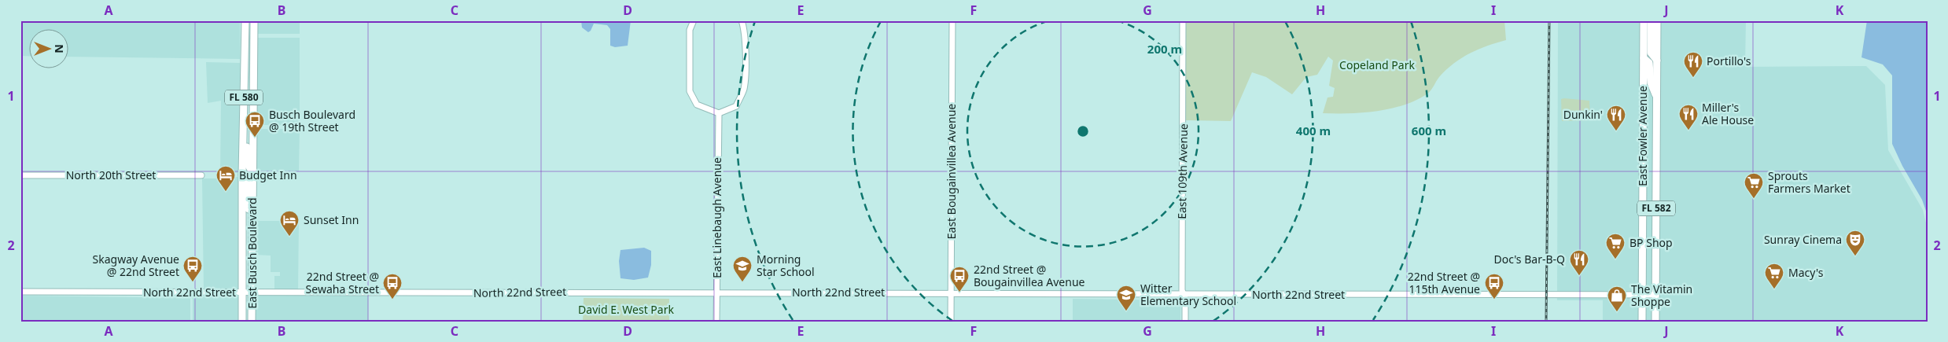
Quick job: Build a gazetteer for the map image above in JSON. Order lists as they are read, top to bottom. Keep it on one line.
{"streets":{"main road":["FL 580","East Fowler Avenue","FL 582","East Busch Boulevard"],"street":["East Bougainvillea Avenue","East 109th Avenue","North 20th Street","East Linebaugh Avenue","North 22nd Street"]},"crossings":[["East Fowler Avenue","North 22nd Street"],["East Bougainvillea Avenue","North 22nd Street"],["East 109th Avenue","North 22nd Street"],["East Linebaugh Avenue","North 22nd Street"],["East Busch Boulevard","North 22nd Street"]],"parks":["Copeland Park","David E. West Park"],"places":{"restaurant":["Portillo's","Miller's Ale House","Dunkin'","Doc's Bar-B-Q"],"bus stop":["Busch Boulevard @ 19th Street","Skagway Avenue @ 22nd Street","22nd Street @ Bougainvillea Avenue","22nd Street @ Sewaha Street","22nd Street @ 115th Avenue"],"hotel":["Budget Inn","Sunset Inn"],"supermarket":["Sprouts Farmers Market","BP Shop","Macy's"],"theatre":["Sunray Cinema"],"school or university":["Morning Star School","Witter Elementary School"],"shop":["The Vitamin Shoppe"]},"north":"right","grid":{"columns":["A","B","C","D","E","F","G","H","I","J","K"],"rows":["1","2"]},"rings":["200 m","400 m","600 m"]}
